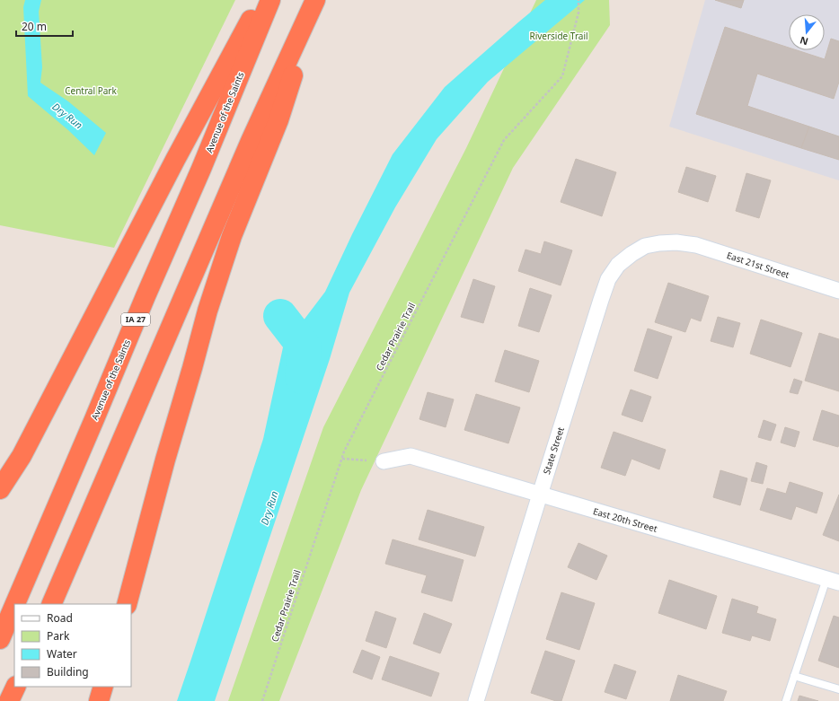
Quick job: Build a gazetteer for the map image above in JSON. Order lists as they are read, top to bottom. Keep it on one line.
{"streets":{"highway":["Avenue of the Saints","IA 27"],"street":["East 21st Street","State Street","East 20th Street"],"path":["Cedar Prairie Trail"]},"crossings":[["East 21st Street","State Street"],["State Street","East 20th Street"]],"water":["Dry Run"],"parks":["Riverside Trail","Central Park"],"legend":["Road","Park","Water","Building"],"scale_bar":"20 m","north":"bottom"}
